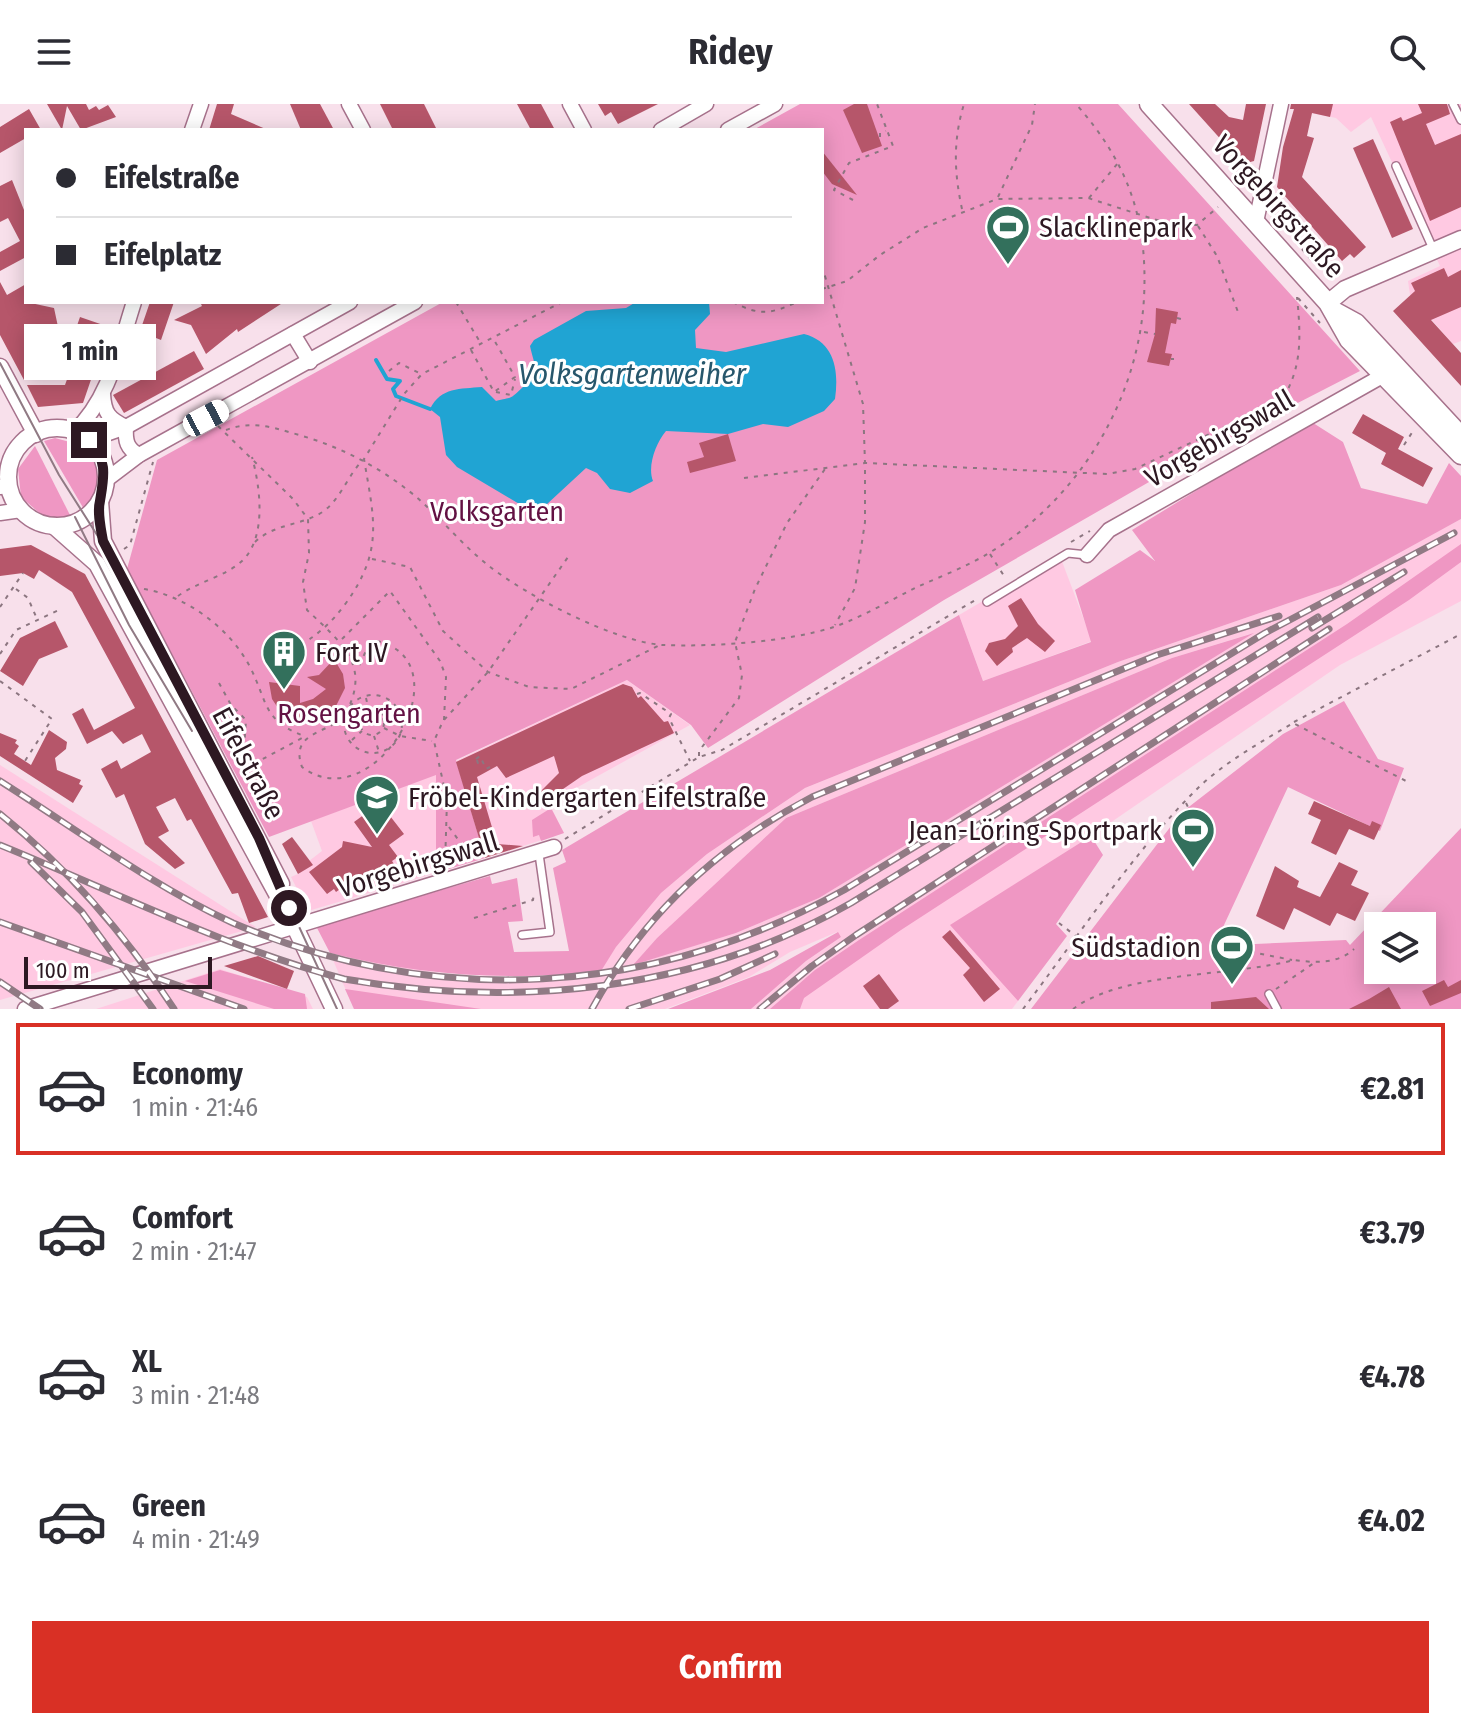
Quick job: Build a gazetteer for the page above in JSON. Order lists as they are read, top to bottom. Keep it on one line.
{"streets":{"main road":["Vorgebirgstraße"],"street":["Vorgebirgswall","Eifelstraße"]},"crossings":[["Vorgebirgstraße","Vorgebirgswall"],["Vorgebirgswall","Eifelstraße"]],"water":["Volksgartenweiher"],"parks":["Volksgarten","Rosengarten"],"places":{"sports":["Slacklinepark","Jean-Löring-Sportpark","Südstadion"],"building":["Fort IV"],"school or university":["Fröbel-Kindergarten Eifelstraße"]},"scale_bar":"100 m","page":{"header":"Ridey","banner":["Eifelstraße","Eifelplatz"],"bubble":"1 min","scale":"100 m","list":[{"name":"Economy","note":"1 min · 21:46","value":"€2.81"},{"name":"Comfort","note":"2 min · 21:47","value":"€3.79"},{"name":"XL","note":"3 min · 21:48","value":"€4.78"},{"name":"Green","note":"4 min · 21:49","value":"€4.02"}],"buttons":"Confirm"}}
